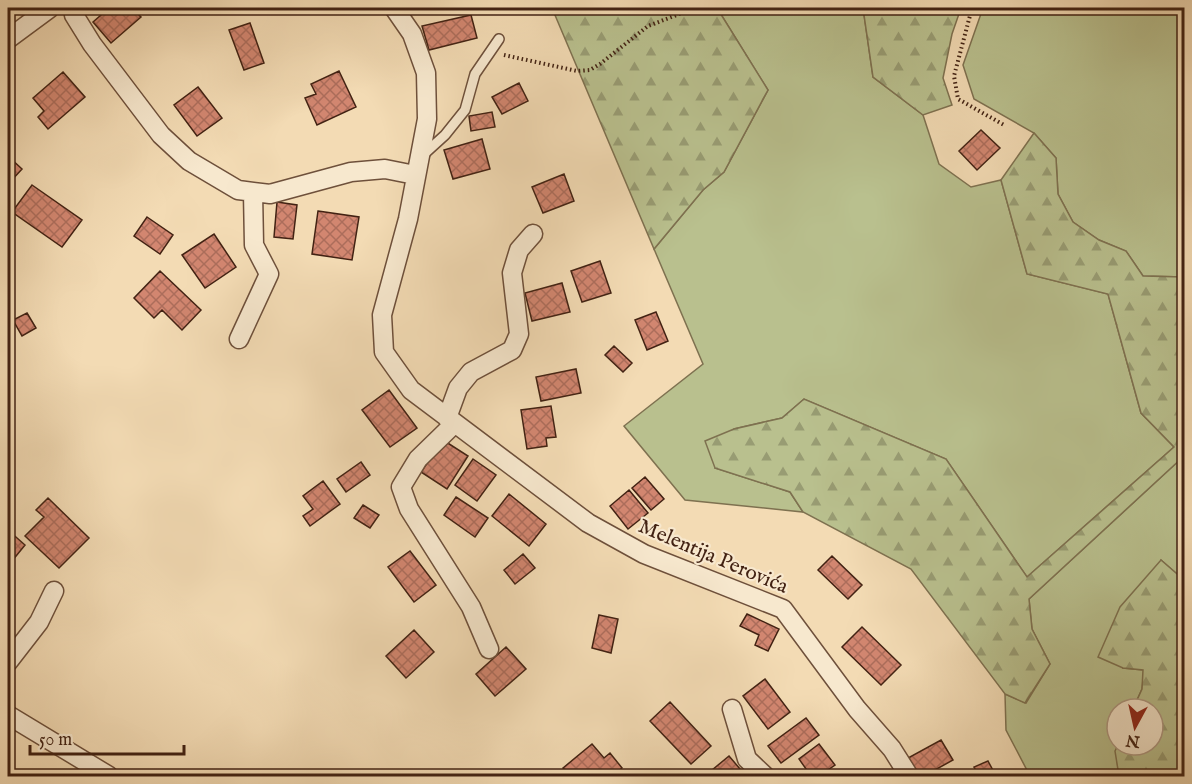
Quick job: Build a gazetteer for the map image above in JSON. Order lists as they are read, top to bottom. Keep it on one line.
{"streets":{"street":["Melentija Perovića"]},"scale_bar":"50 m","north":"bottom"}
